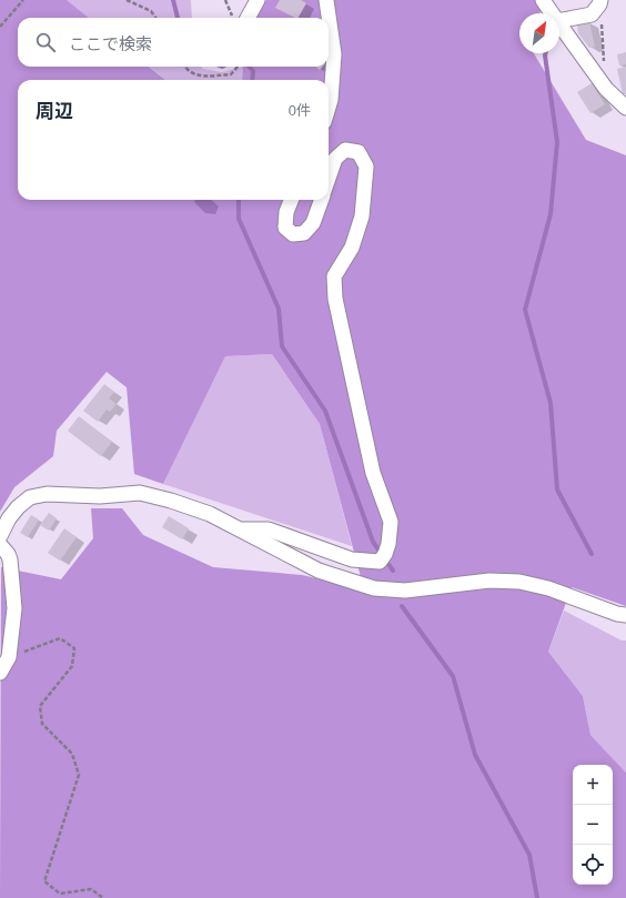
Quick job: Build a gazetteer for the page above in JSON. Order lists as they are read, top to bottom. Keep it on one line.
{"north":"top right","page":{"search":"ここで検索","heading":["周辺","0件"],"map_buttons":["+","−"]}}
